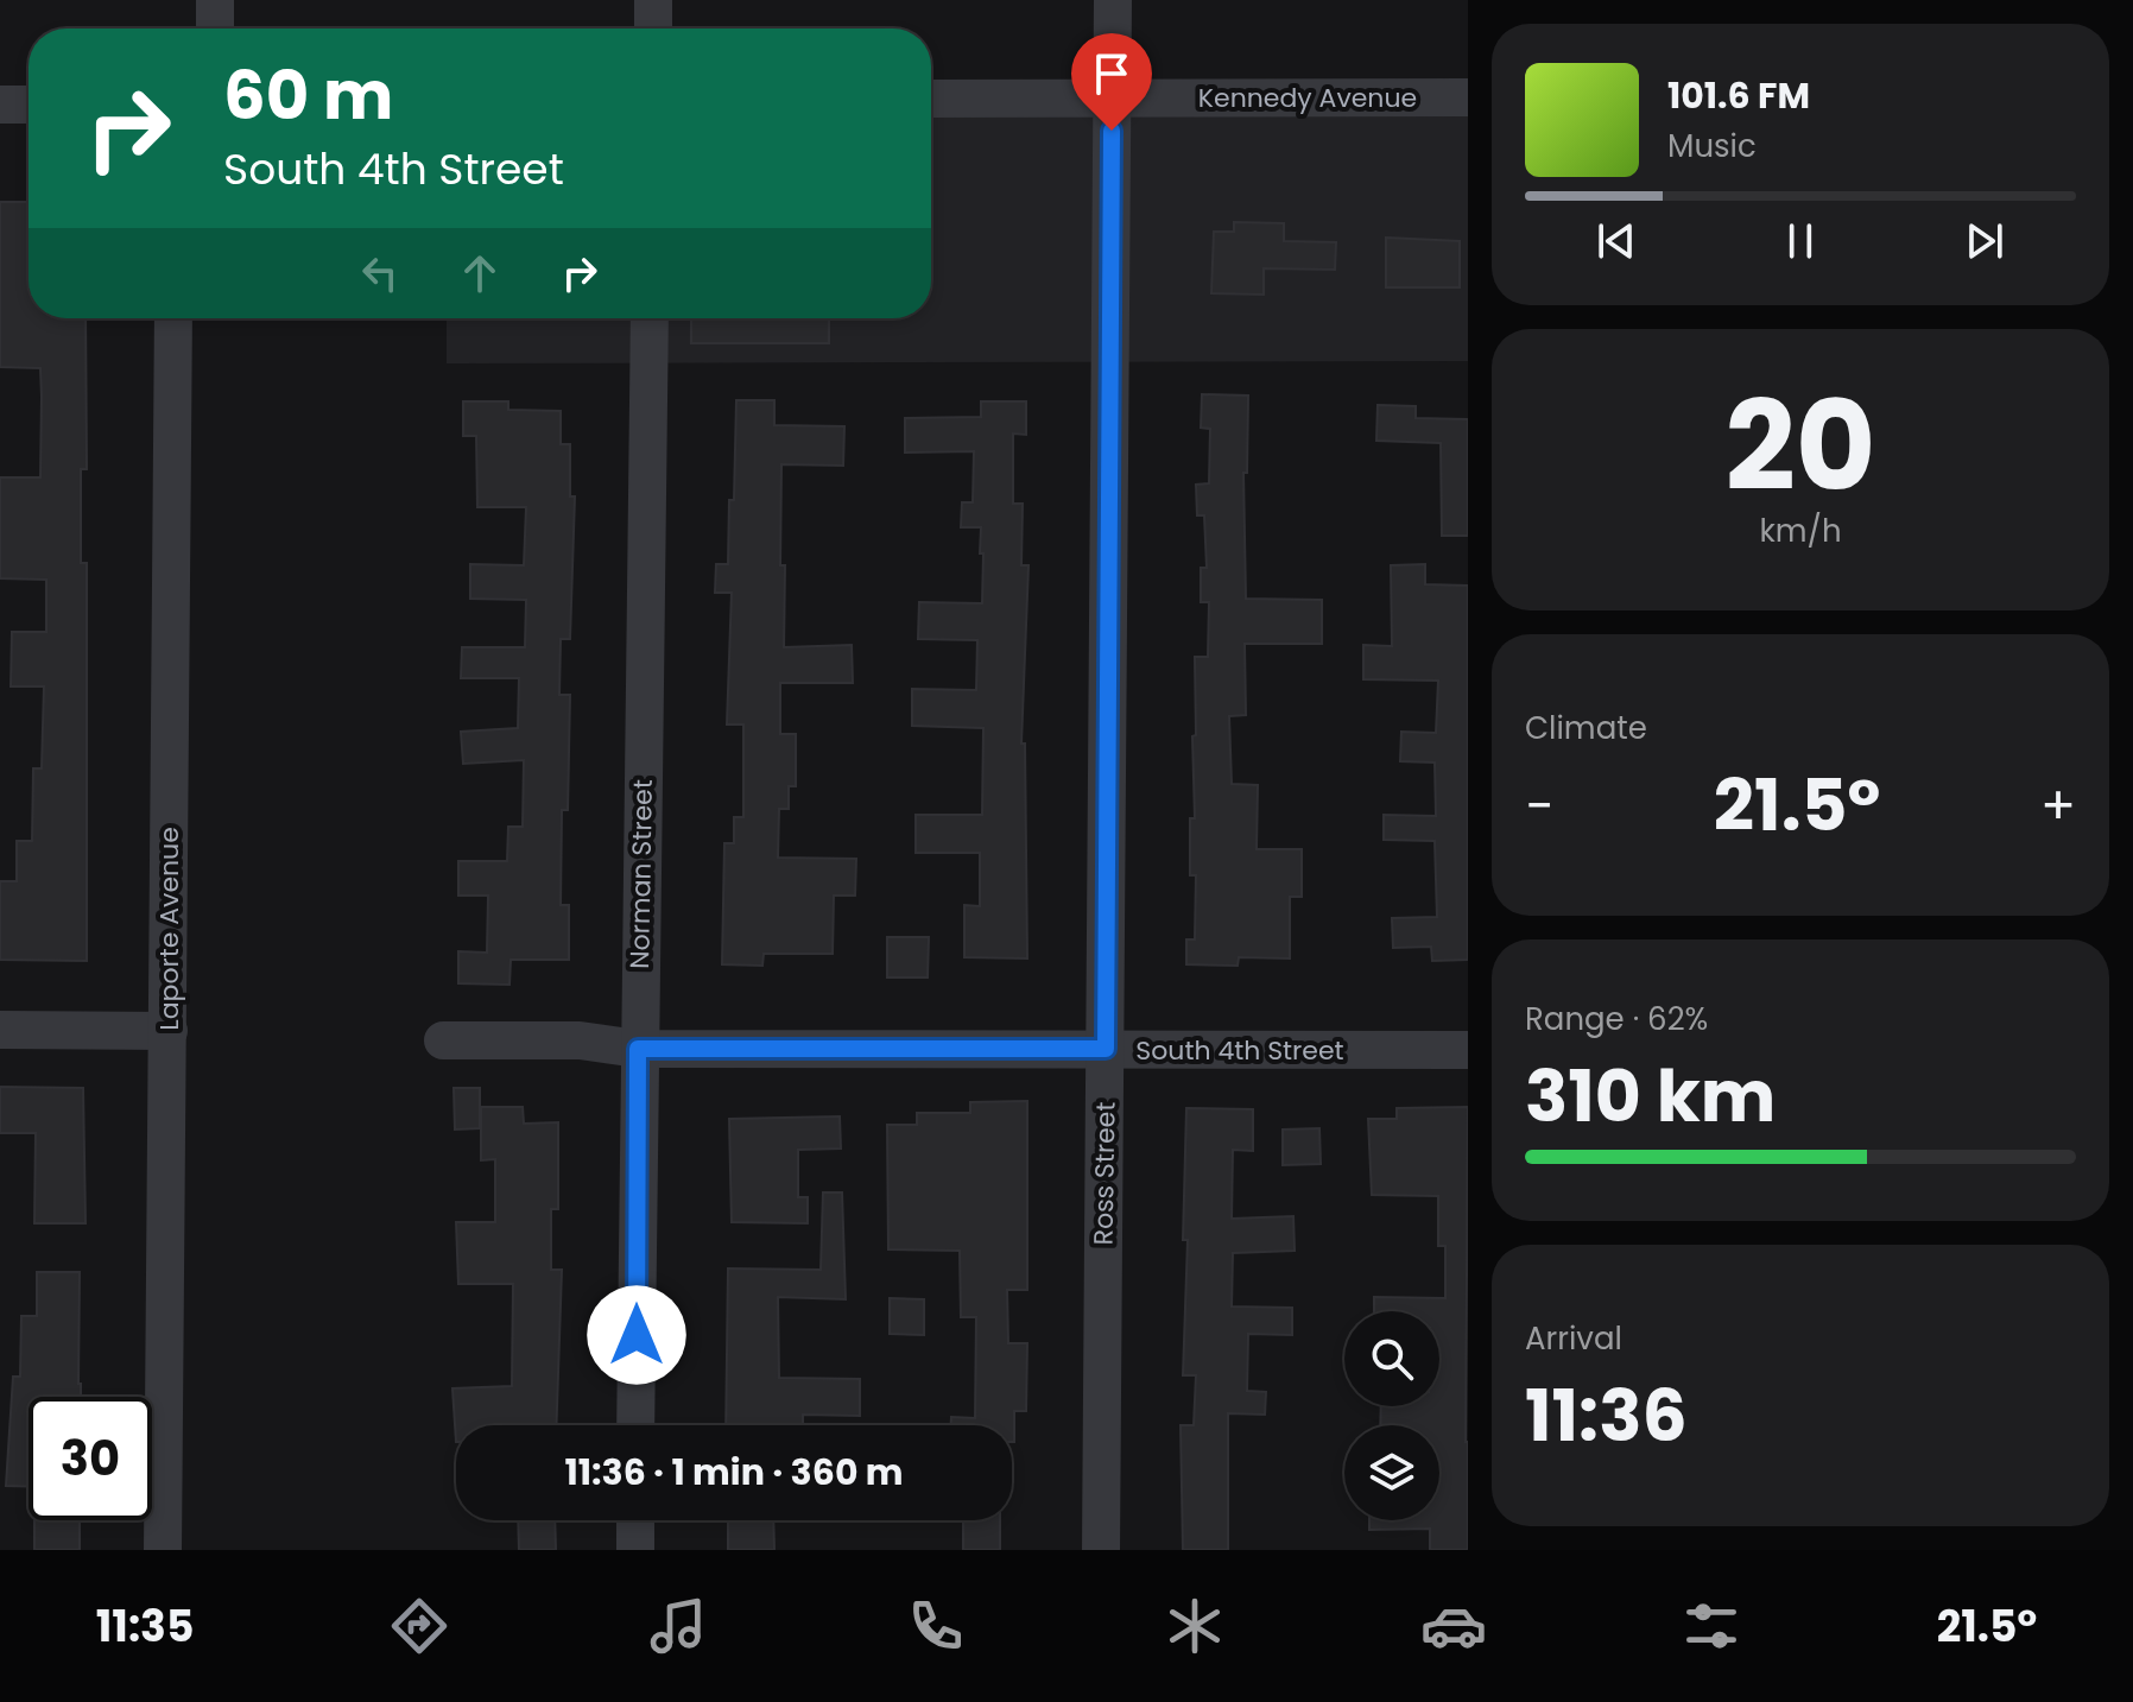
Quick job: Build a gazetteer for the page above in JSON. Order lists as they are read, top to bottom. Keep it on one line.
{"streets":{"street":["Kennedy Avenue","Norman Street","Laporte Avenue","South 4th Street","Ross Street"]},"crossings":[["Kennedy Avenue","Ross Street"],["Norman Street","South 4th Street"],["South 4th Street","Ross Street"]],"page":{"turn":["60 m","South 4th Street"],"song":["101.6 FM","Music"],"tile":[["20","km/h"],"Climate",["Range · 62%","310 km"],["Arrival","11:36"]],"heat":["−","21.5°","+"],"limit":"30","trip":"11:36 · 1 min · 360 m","tabs":["11:35","21.5°"]}}
